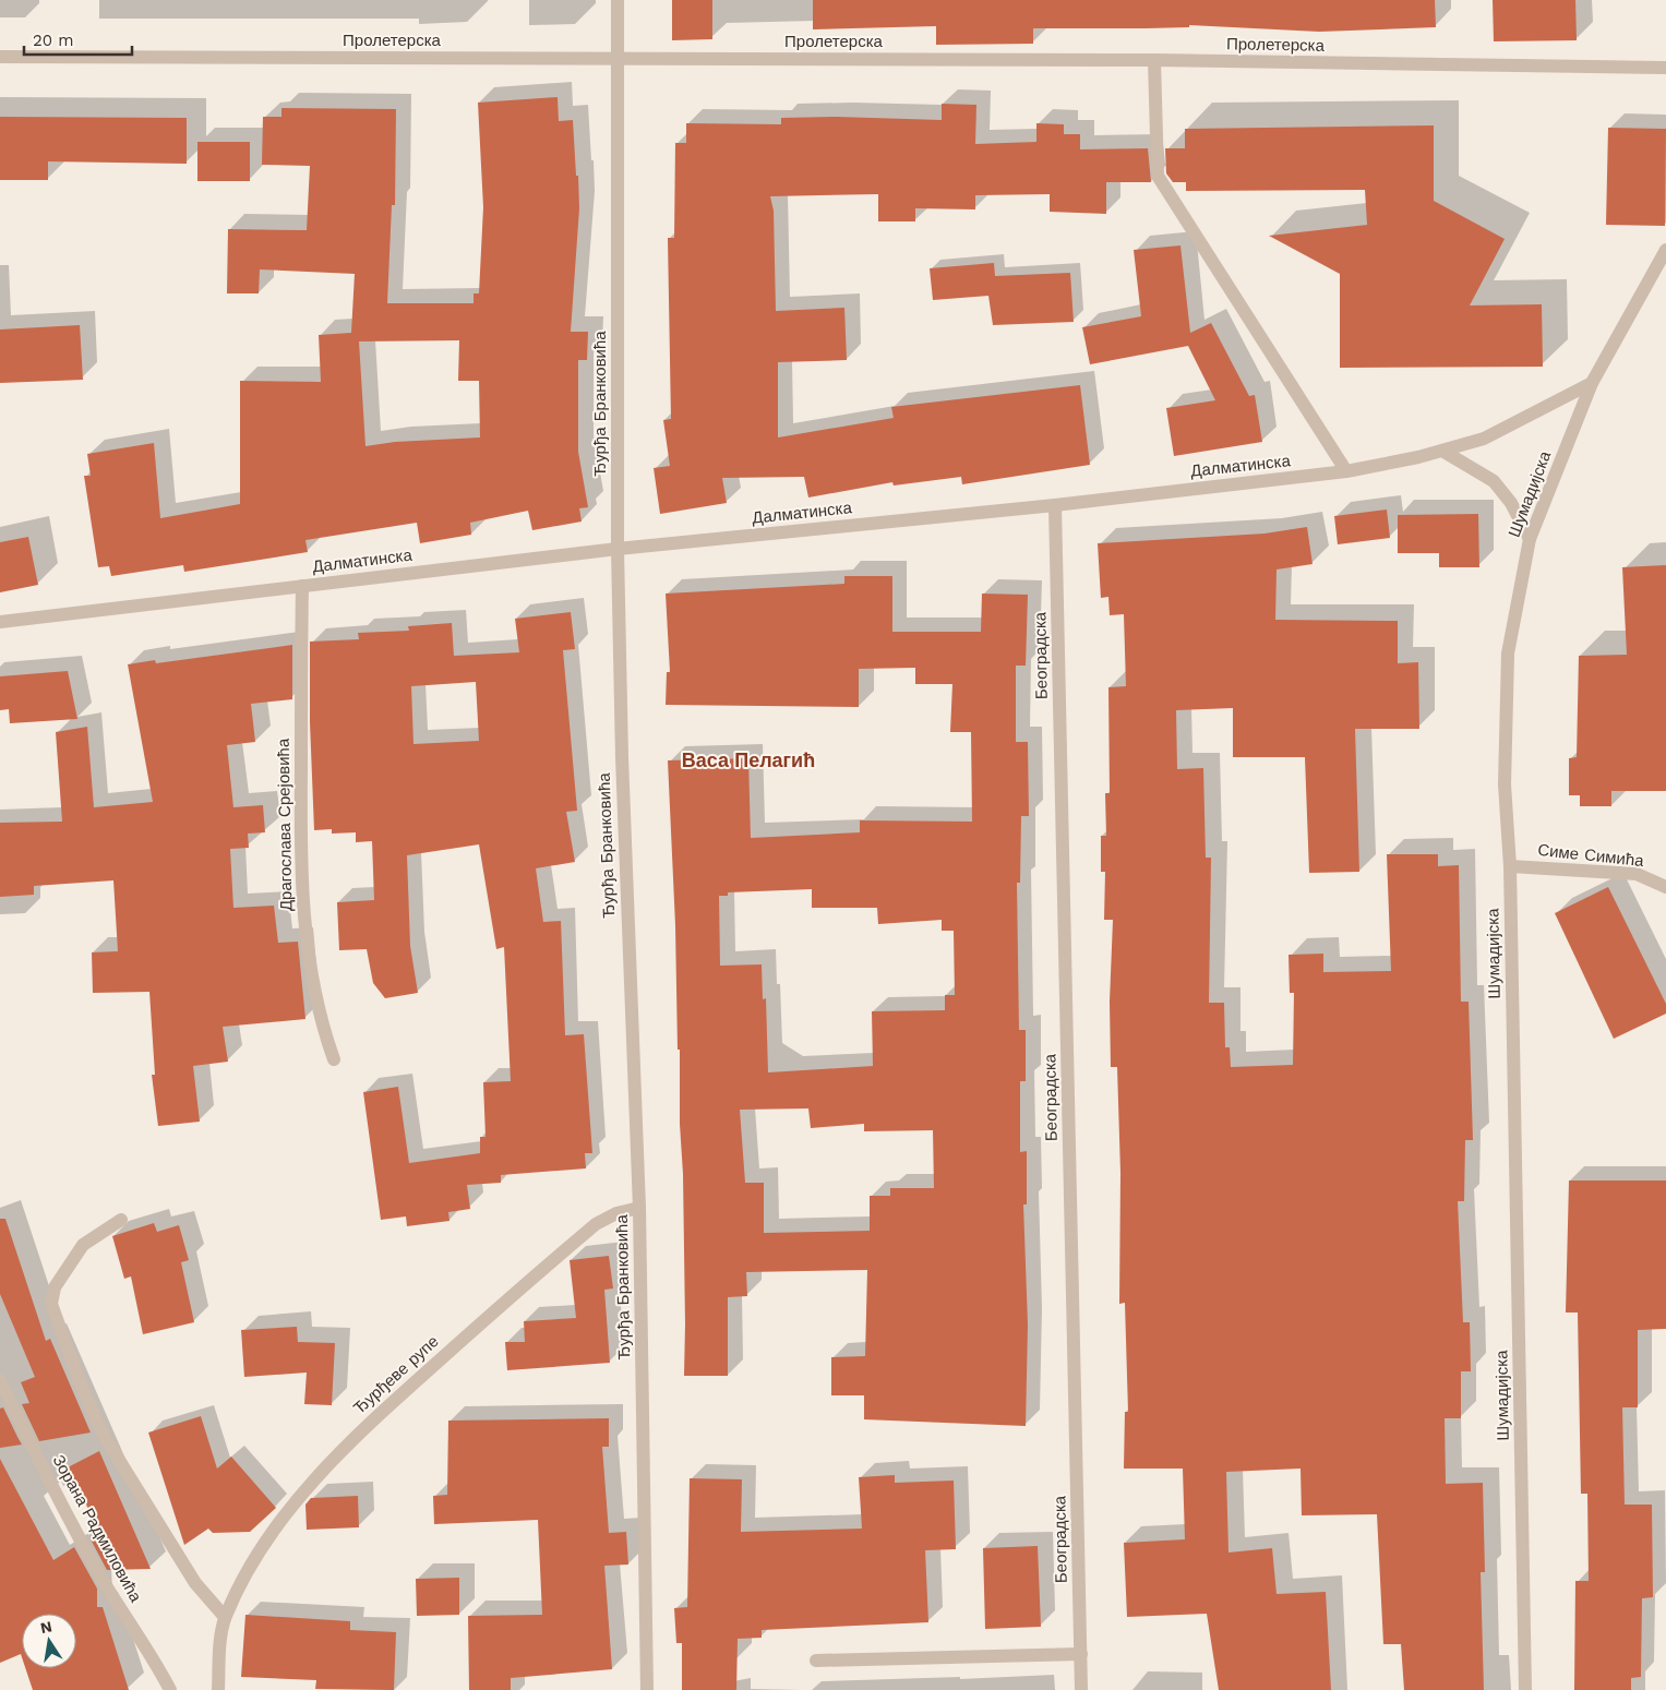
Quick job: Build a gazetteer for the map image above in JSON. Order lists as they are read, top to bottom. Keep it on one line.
{"streets":{"street":["Пролетерска","Ђурђа Бранковића","Далматинска","Шумадијска","Београдска","Драгослава Срејовића","Симе Симића","Ђурђеве рупе","Зорана Радмиловића"]},"crossings":[["Пролетерска","Ђурђа Бранковића"],["Ђурђа Бранковића","Далматинска"],["Ђурђа Бранковића","Ђурђеве рупе"],["Далматинска","Шумадијска"],["Далматинска","Београдска"],["Далматинска","Драгослава Срејовића"],["Шумадијска","Симе Симића"]],"districts":["Васа Пелагић"],"scale_bar":"20 m","north":"top"}
